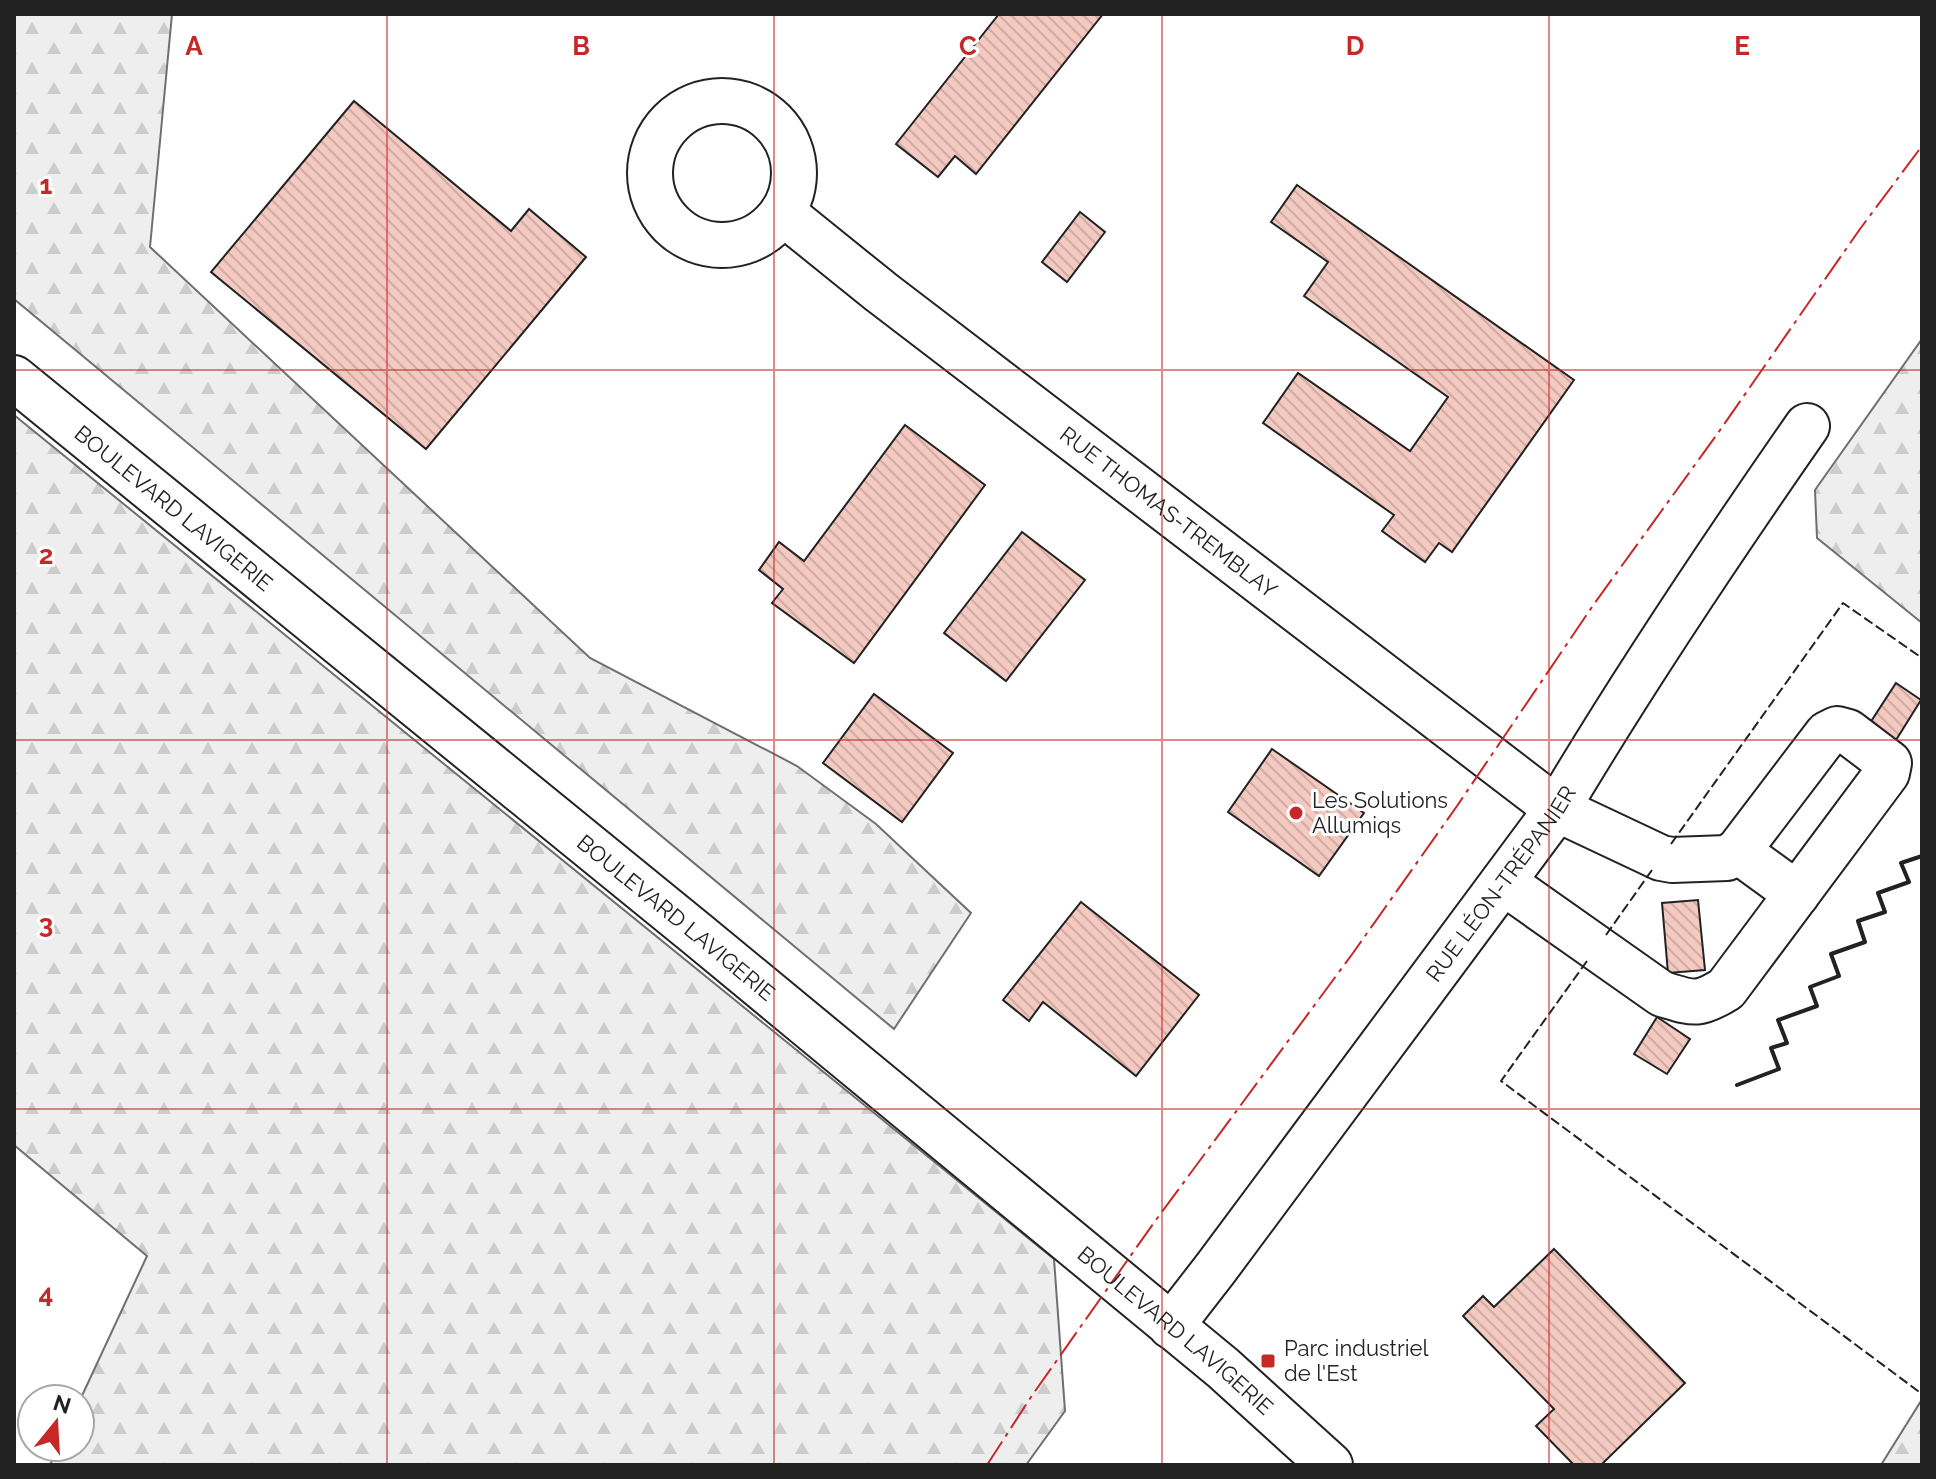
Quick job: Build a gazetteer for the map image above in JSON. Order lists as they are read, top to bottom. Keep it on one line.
{"streets":{"street":["BOULEVARD LAVIGERIE","RUE THOMAS-TREMBLAY","RUE LÉON-TRÉPANIER"]},"crossings":[["BOULEVARD LAVIGERIE","RUE LÉON-TRÉPANIER"],["RUE THOMAS-TREMBLAY","RUE LÉON-TRÉPANIER"]],"places":{"other":["Les Solutions Allumiqs"],"transit":["Parc industriel de l'Est"]},"north":"top","grid":{"columns":["A","B","C","D","E"],"rows":["1","2","3","4"]}}
